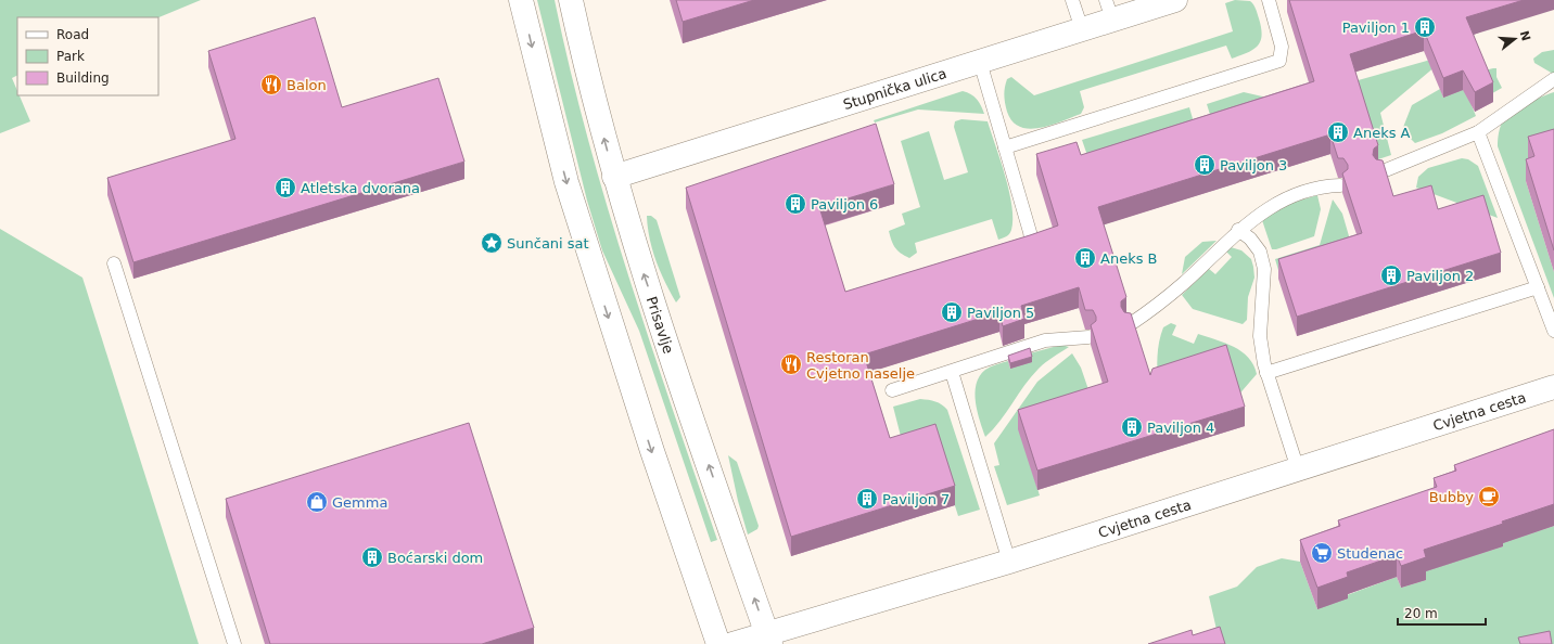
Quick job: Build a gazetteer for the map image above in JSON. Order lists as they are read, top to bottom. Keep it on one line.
{"streets":{"street":["Stupnička ulica","Prisavlje","Cvjetna cesta"]},"crossings":[["Stupnička ulica","Prisavlje"],["Prisavlje","Cvjetna cesta"]],"places":{"building":["Paviljon 1","Aneks A","Paviljon 3","Atletska dvorana","Paviljon 6","Aneks B","Paviljon 2","Paviljon 5","Paviljon 4","Paviljon 7","Boćarski dom"],"restaurant":["Balon","Restoran Cvjetno naselje"],"place":["Sunčani sat"],"cafe":["Bubby"],"shop":["Gemma"],"supermarket":["Studenac"]},"legend":["Road","Park","Building"],"scale_bar":"20 m","north":"right"}
